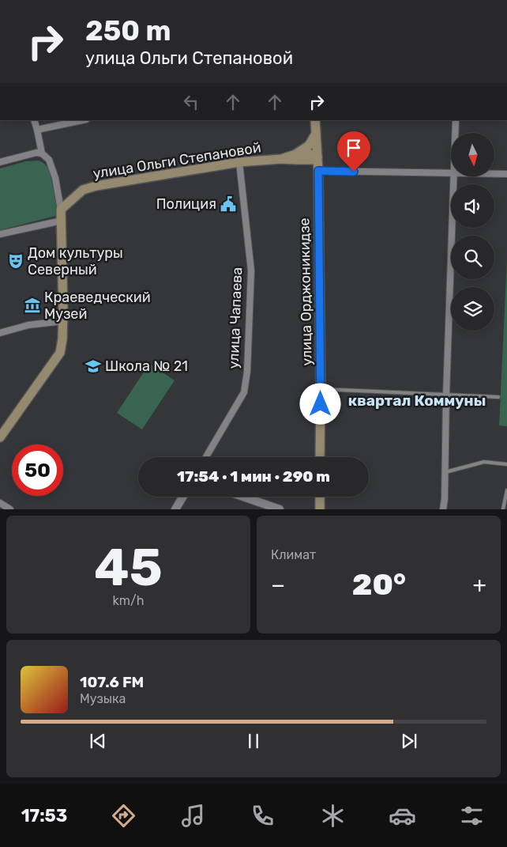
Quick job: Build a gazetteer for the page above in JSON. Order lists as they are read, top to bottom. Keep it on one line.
{"streets":{"main road":["улица Ольги Степановой","улица Орджоникидзе"],"street":["улица Чапаева"]},"crossings":[["улица Ольги Степановой","улица Орджоникидзе"],["улица Ольги Степановой","улица Чапаева"]],"districts":["квартал Коммуны"],"places":{"public building":["Полиция"],"theatre":["Дом культуры Северный"],"museum":["Краеведческий Музей"],"school or university":["Школа № 21"]},"north":"bottom","page":{"turn":["250 m","улица Ольги Степановой"],"limit":"50","trip":"17:54 · 1 мин · 290 m","tile":[["45","km/h"],"Климат"],"heat":["−","20°","+"],"song":["107.6 FM","Музыка"],"tabs":"17:53"}}
